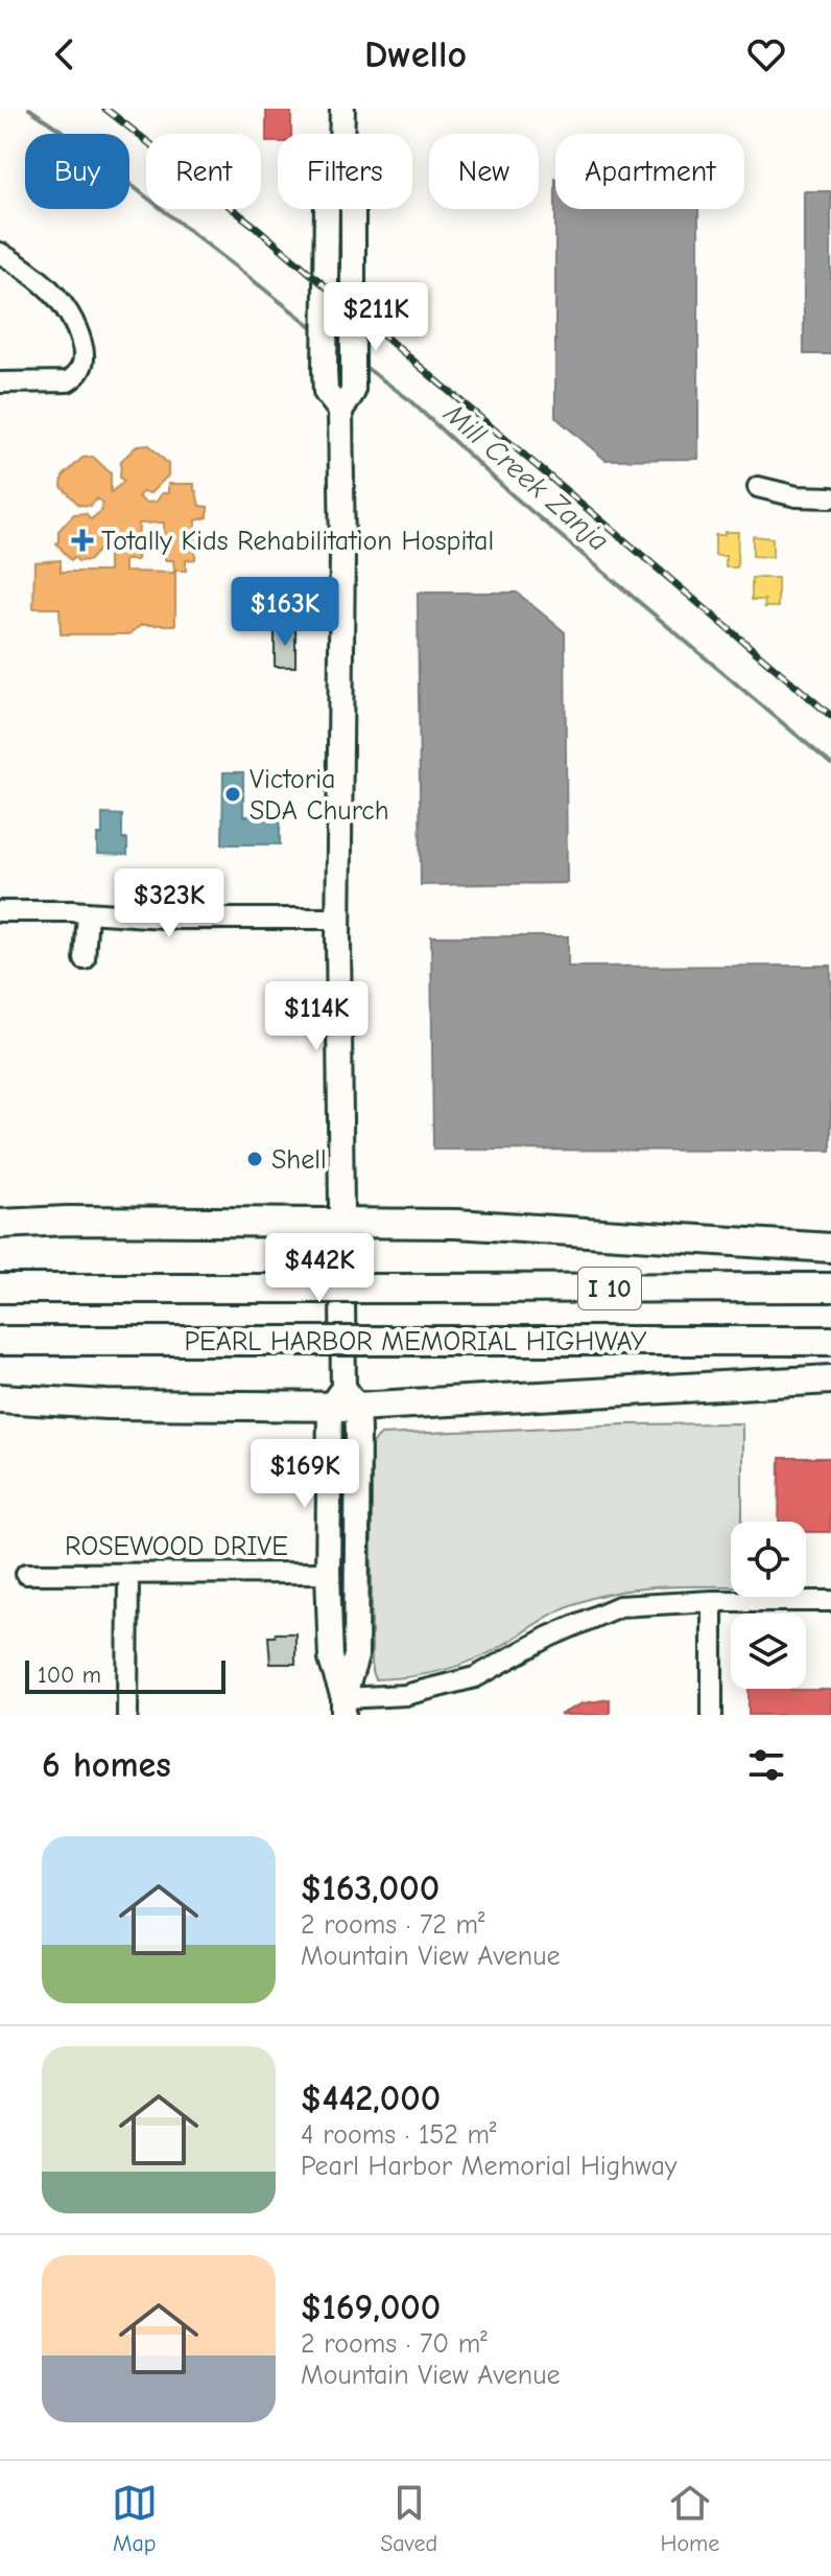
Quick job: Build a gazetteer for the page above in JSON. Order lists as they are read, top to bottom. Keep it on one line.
{"streets":{"highway":["I 10","PEARL HARBOR MEMORIAL HIGHWAY"],"street":["ROSEWOOD DRIVE"]},"water":["Mill Creek Zanja"],"places":{"health":["Totally Kids Rehabilitation Hospital"],"other":["Victoria SDA Church","Shell"]},"scale_bar":"100 m","page":{"header":"Dwello","chip":["Buy","Rent","Filters","New","Apartment"],"price":["$211K","$163K","$323K","$114K","$442K","$169K"],"scale":"100 m","heading":"6 homes","list":[{"name":"$163,000","note":"2 rooms · 72 m² · Mountain View Avenue"},{"name":"$442,000","note":"4 rooms · 152 m² · Pearl Harbor Memorial Highway"},{"name":"$169,000","note":"2 rooms · 70 m² · Mountain View Avenue"}],"tabs":["Map","Saved","Home"]}}
